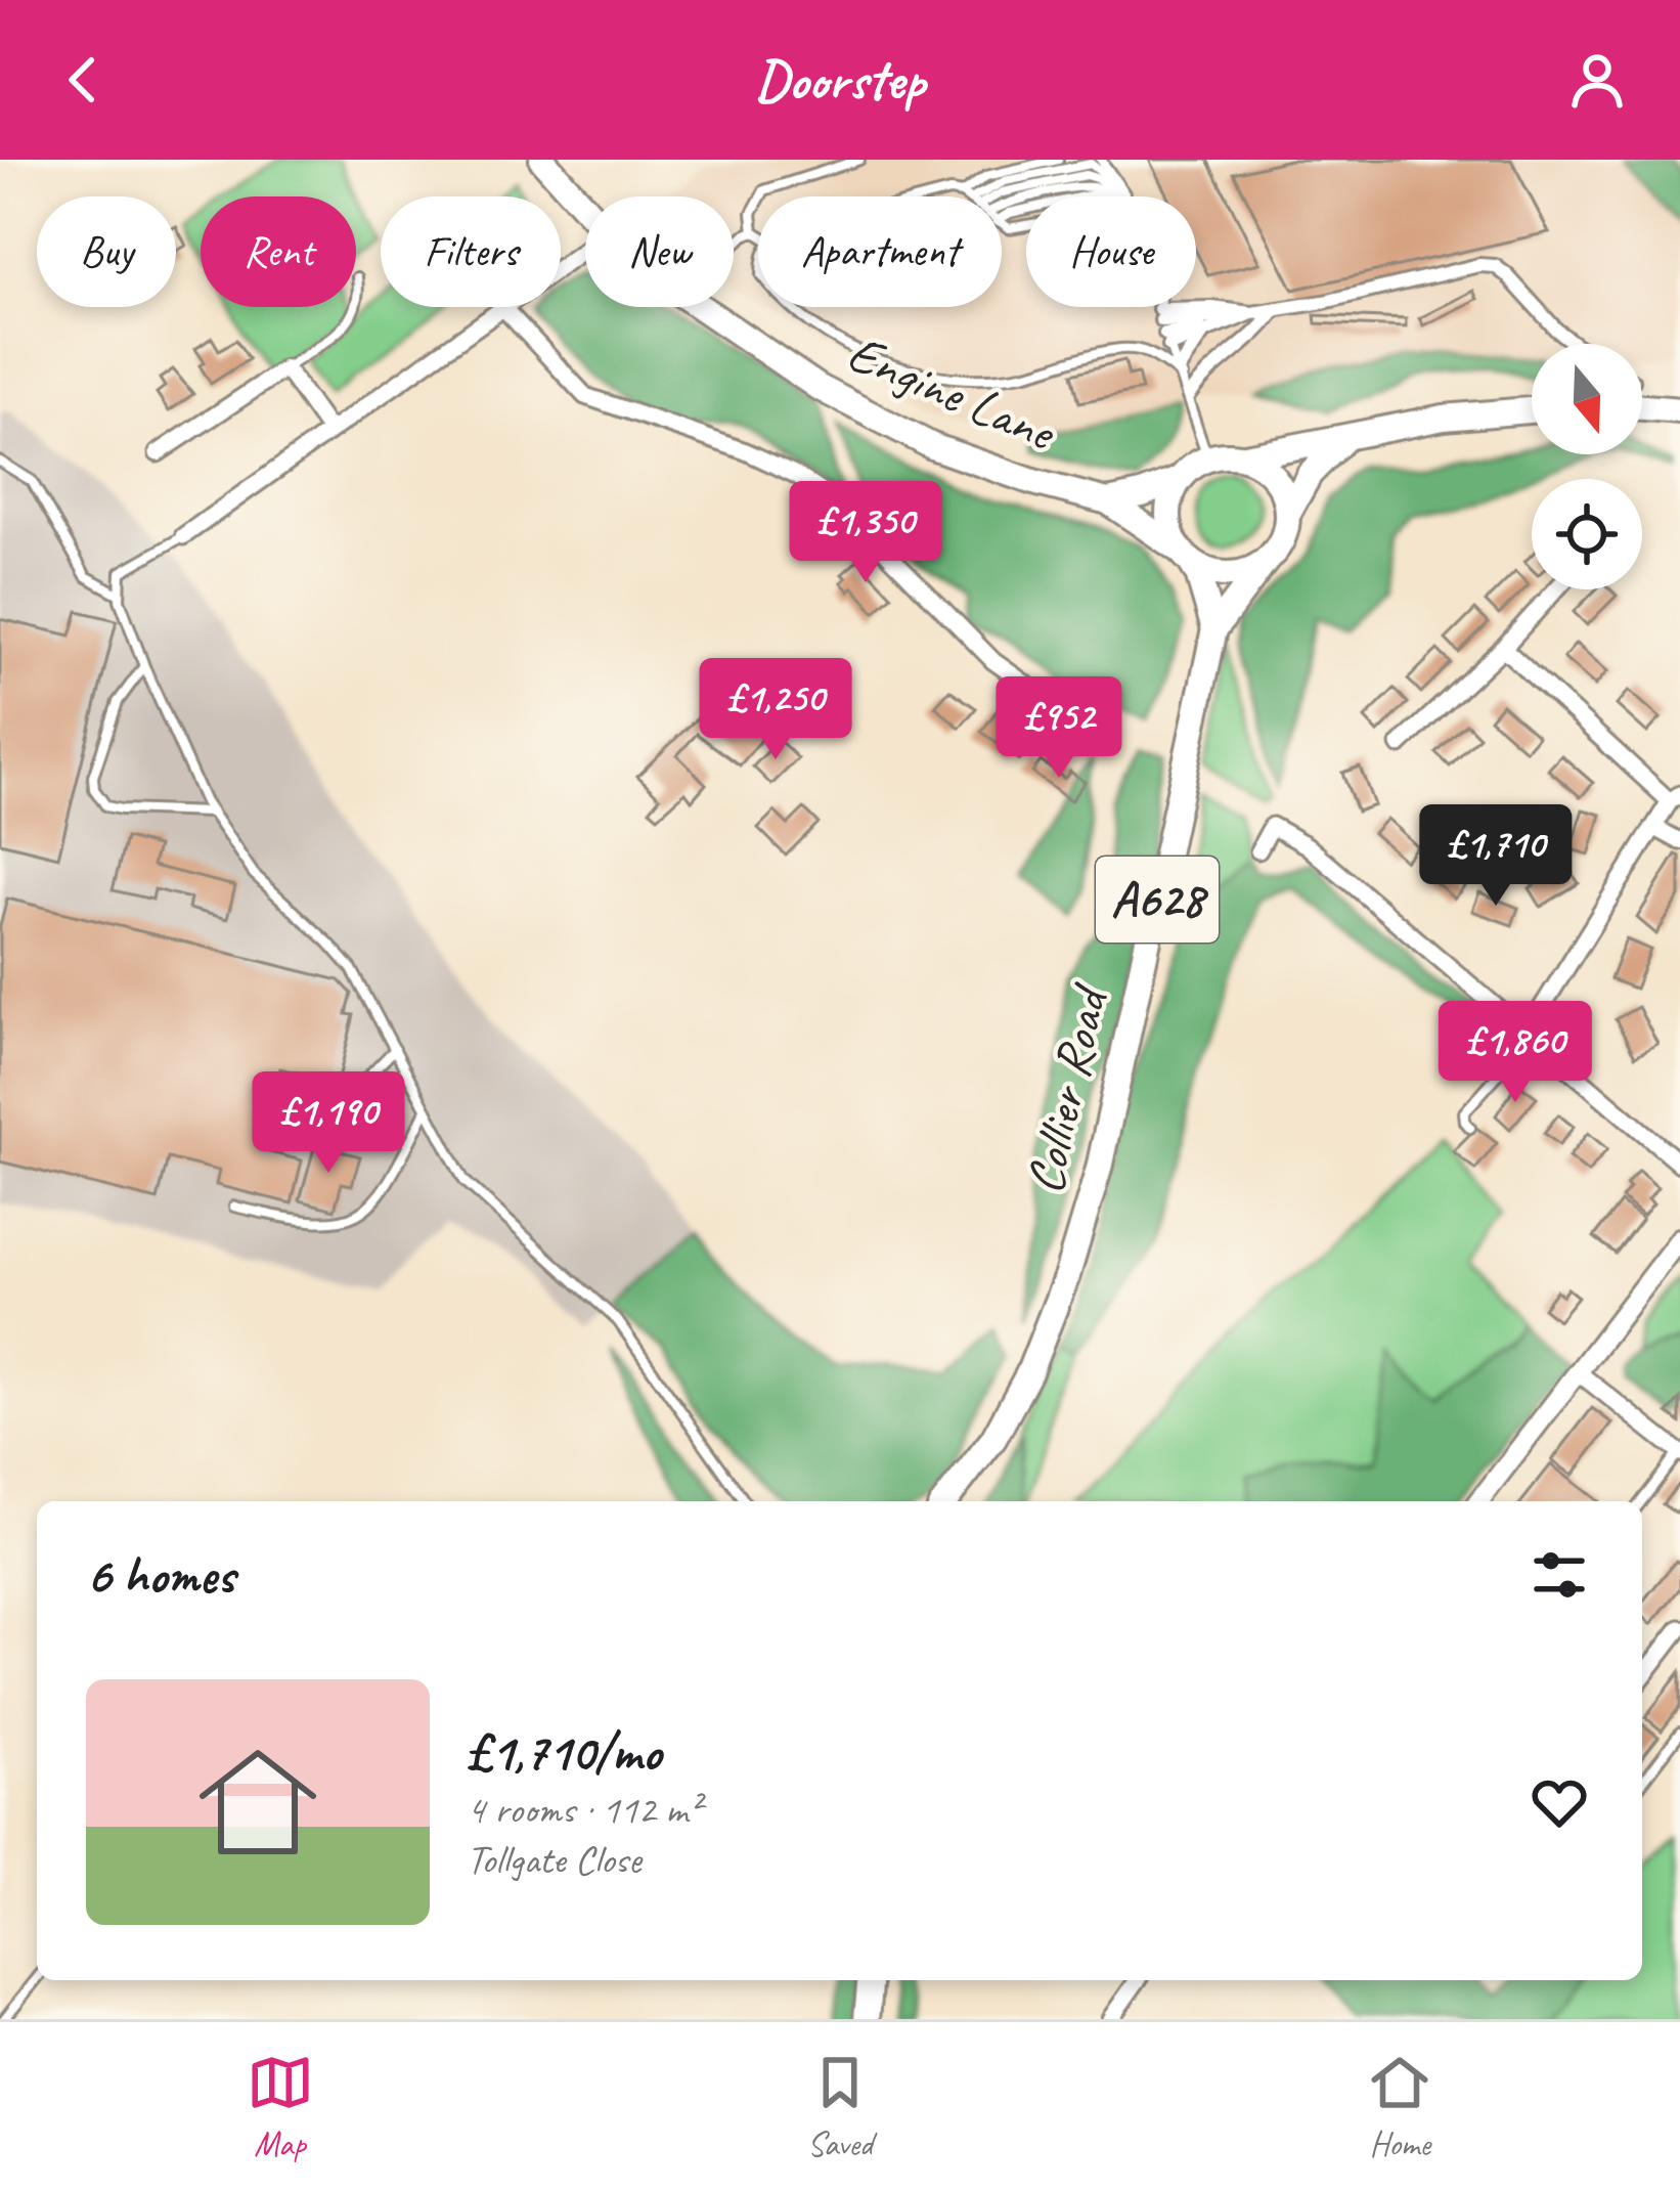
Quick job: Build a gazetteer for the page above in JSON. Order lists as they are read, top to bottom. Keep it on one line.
{"streets":{"main road":["Engine Lane","A628","Collier Road"]},"crossings":[["Engine Lane","A628"],["Engine Lane","Collier Road"],["A628","Collier Road"]],"north":"bottom","page":{"header":"Doorstep","chip":["Buy","Rent","Filters","New","Apartment","House"],"price":["£1,350","£1,250","£952","£1,710","£1,860","£1,190"],"heading":"6 homes","list":[{"name":"£1,710/mo","note":"4 rooms · 112 m² · Tollgate Close"}],"tabs":["Map","Saved","Home"]}}
